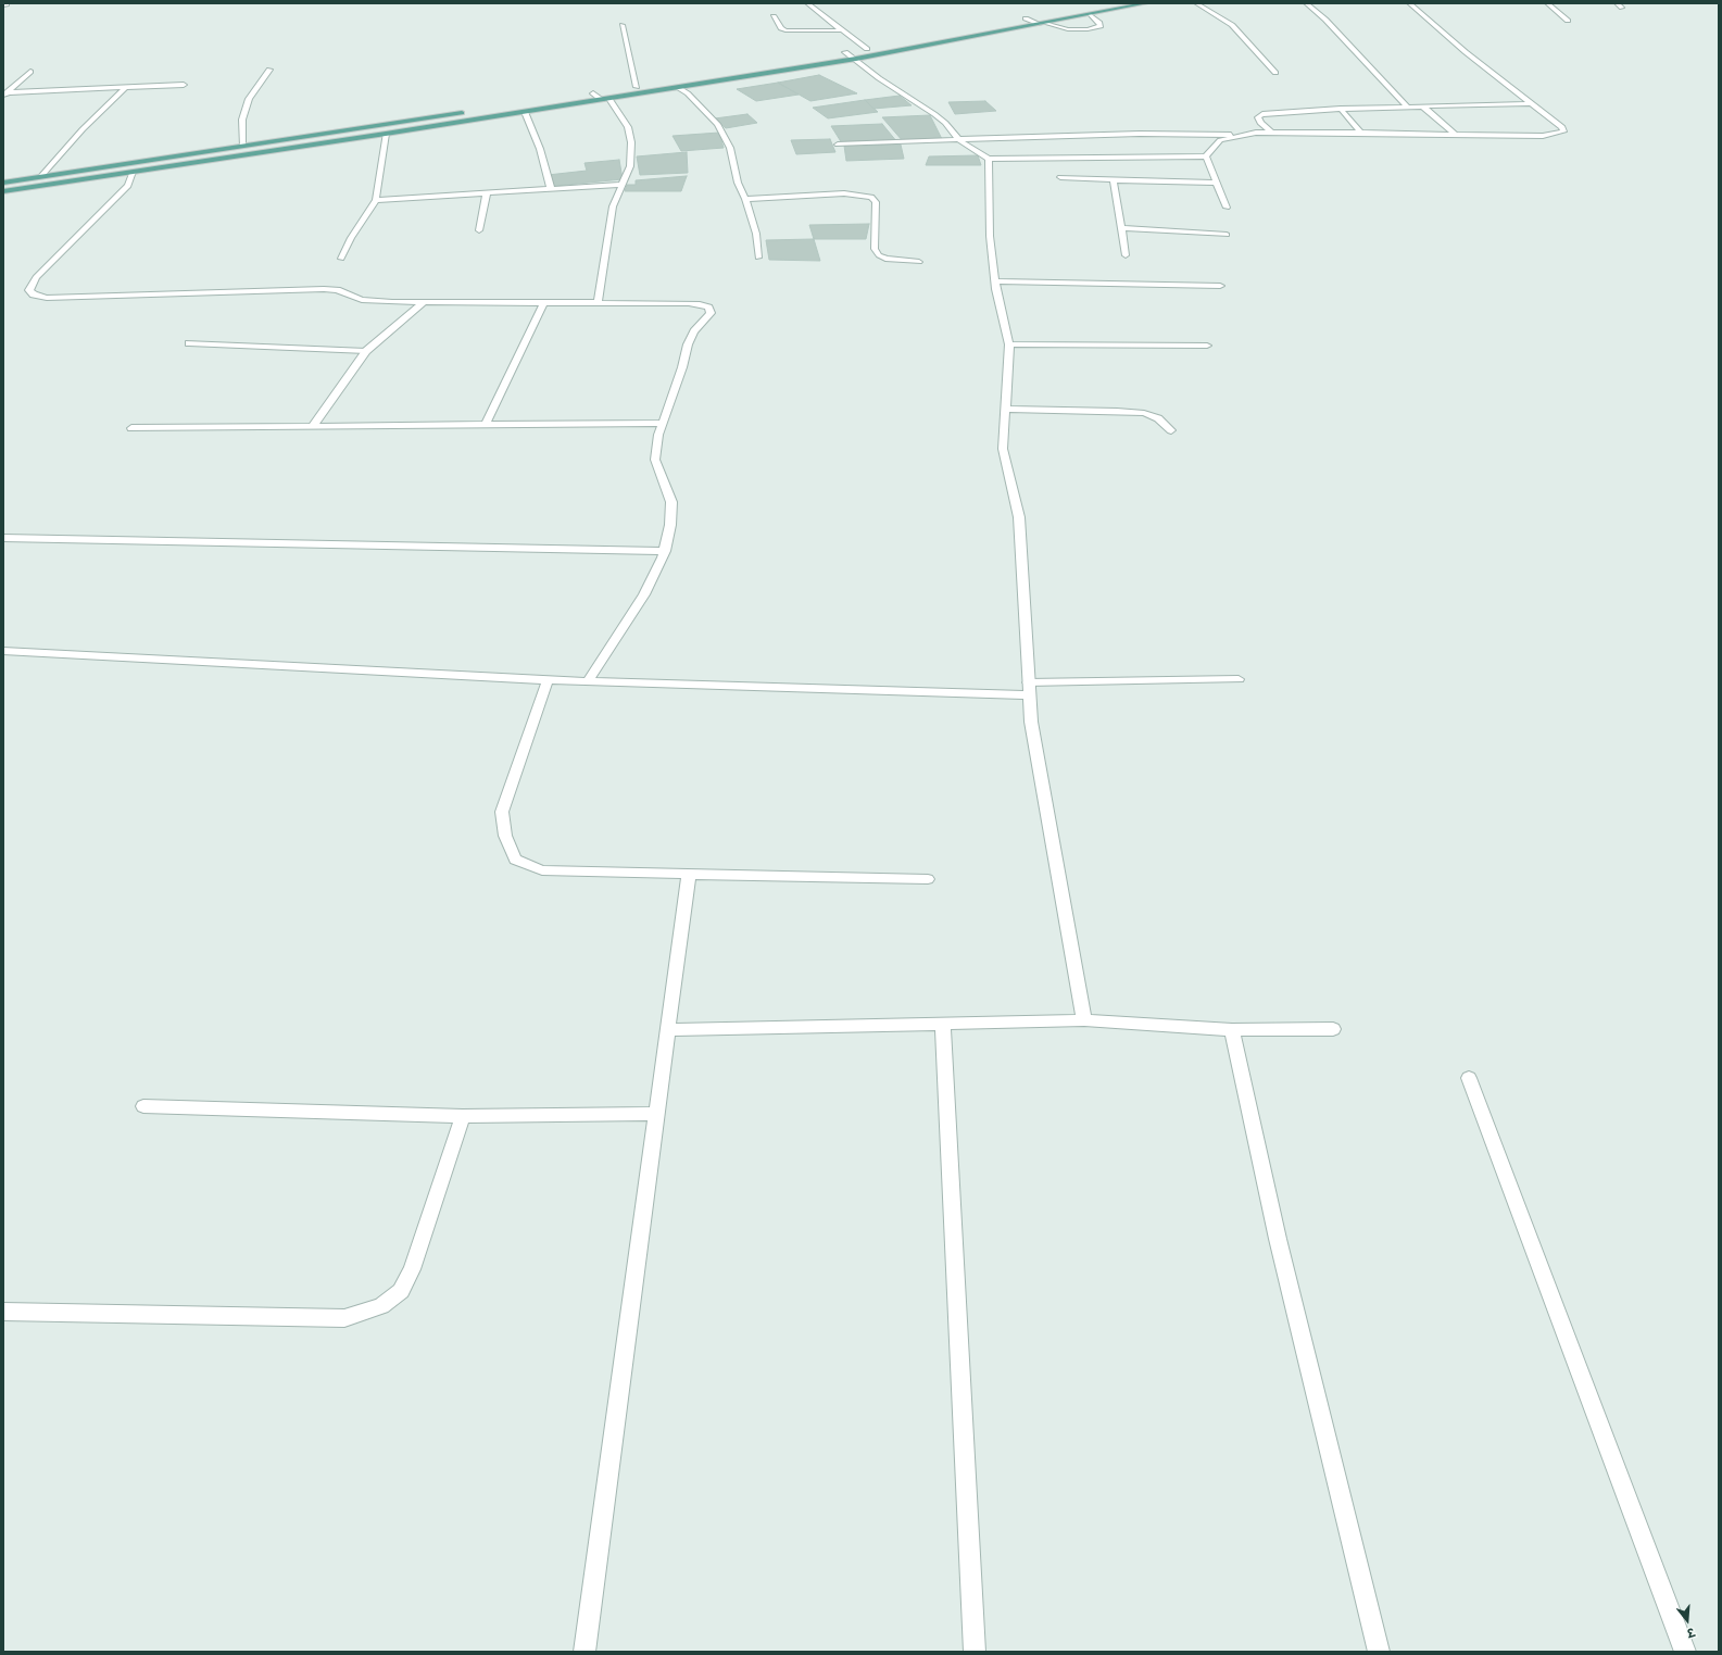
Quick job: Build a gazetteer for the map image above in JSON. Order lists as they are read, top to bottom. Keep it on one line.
{"north":"bottom"}
